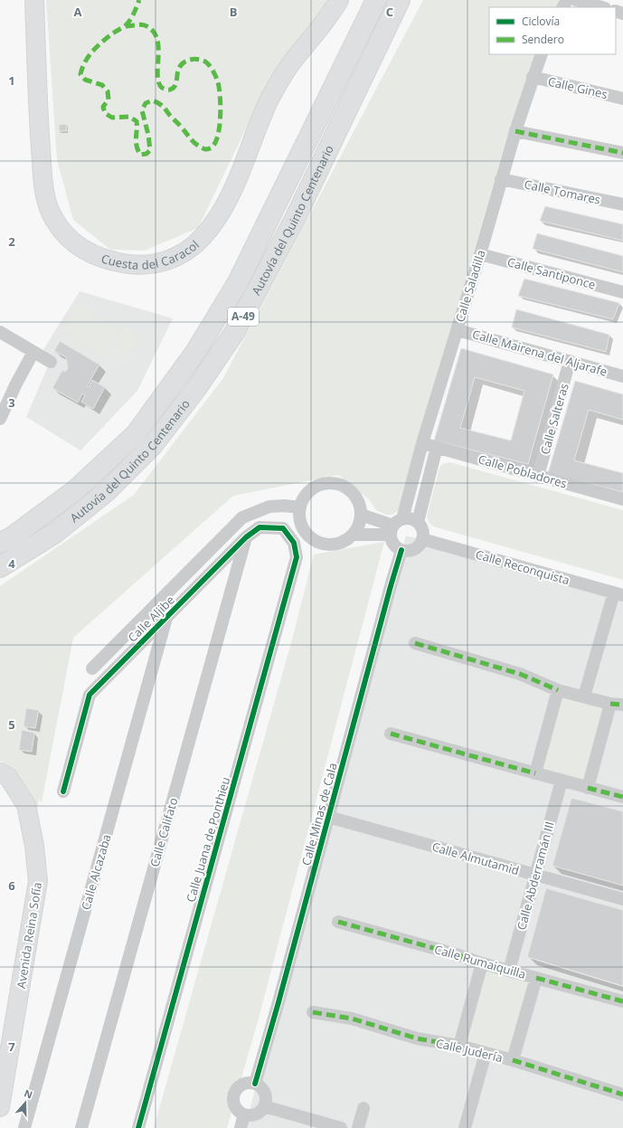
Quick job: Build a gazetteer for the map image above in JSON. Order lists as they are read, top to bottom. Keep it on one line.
{"streets":{"highway":["Autovía del Quinto Centenario","A-49"],"main road":["Cuesta del Caracol","Avenida Reina Sofía"],"street":["Calle Gines","Calle Tomares","Calle Santiponce","Calle Saladilla","Calle Mairena del Aljarafe","Calle Salteras","Calle Pobladores","Calle Reconquista","Calle Aljibe","Calle Minas de Cala","Calle Califato","Calle Juana de Ponthieu","Calle Almutamid","Calle Alcazaba","Calle Abderramán III","Calle Rumaiquilla","Calle Judería"]},"crossings":[["Calle Gines","Calle Saladilla"],["Calle Tomares","Calle Saladilla"],["Calle Santiponce","Calle Saladilla"],["Calle Saladilla","Calle Mairena del Aljarafe"],["Calle Saladilla","Calle Pobladores"],["Calle Saladilla","Calle Reconquista"],["Calle Saladilla","Calle Minas de Cala"],["Calle Mairena del Aljarafe","Calle Salteras"],["Calle Salteras","Calle Pobladores"],["Calle Reconquista","Calle Minas de Cala"],["Calle Aljibe","Calle Califato"],["Calle Aljibe","Calle Juana de Ponthieu"],["Calle Aljibe","Calle Alcazaba"],["Calle Minas de Cala","Calle Almutamid"],["Calle Almutamid","Calle Abderramán III"],["Calle Abderramán III","Calle Rumaiquilla"]],"legend":["Ciclovía","Sendero"],"north":"top","grid":{"columns":["A","B","C"],"rows":["1","2","3","4","5","6","7"]}}
